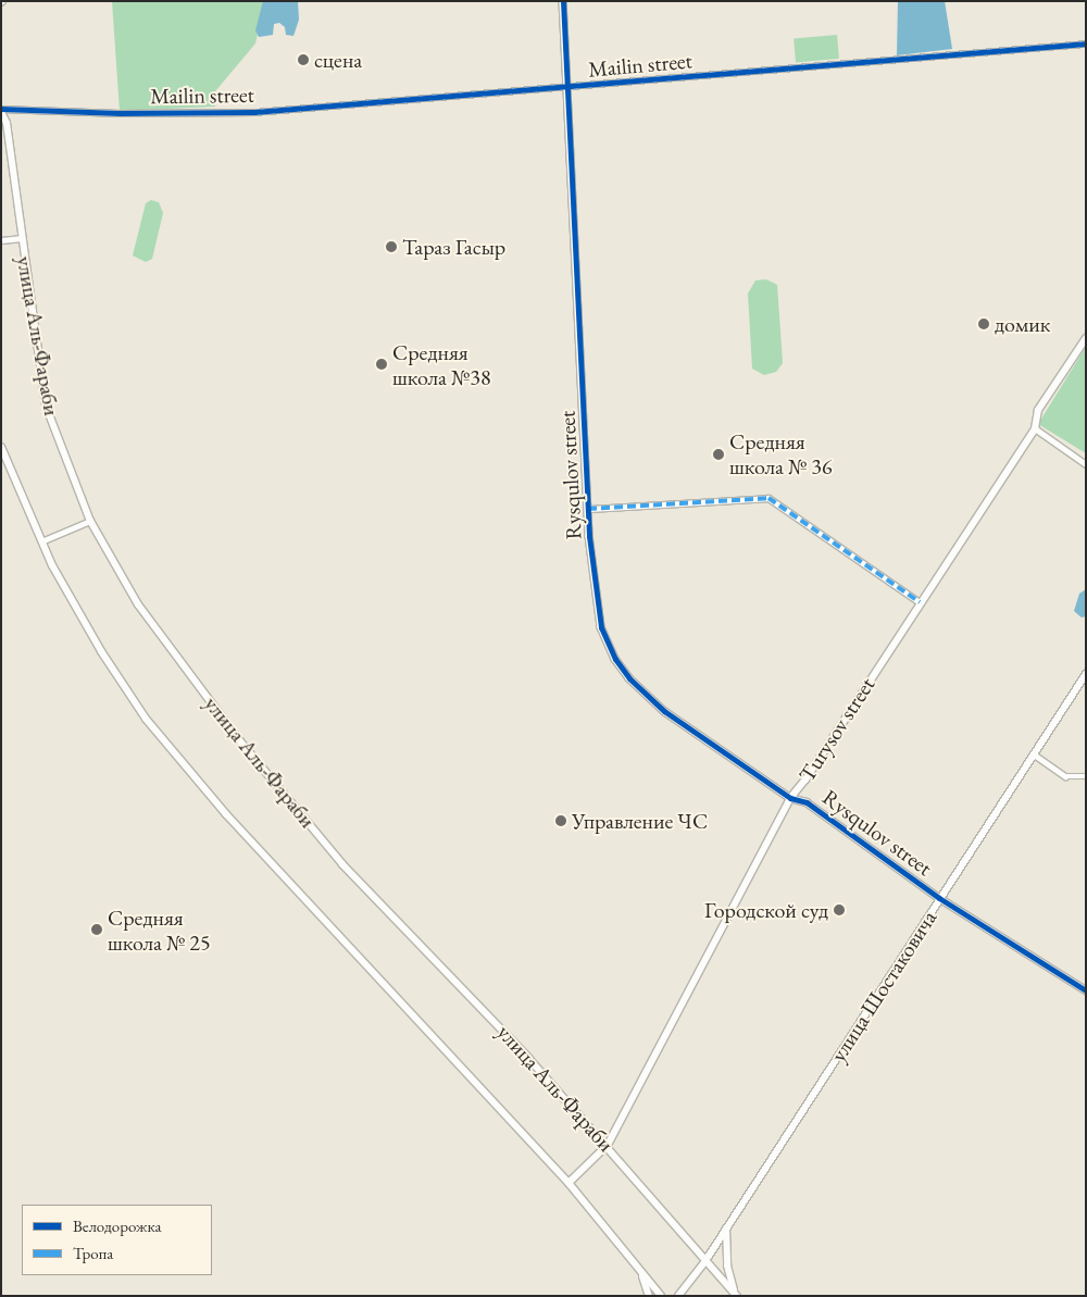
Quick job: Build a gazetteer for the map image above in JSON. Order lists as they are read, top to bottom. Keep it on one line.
{"streets":{"main road":["улица Аль-Фараби","Turysov street"],"street":["Mailin street","Rysqulov street","улица Шостаковича"]},"crossings":[["Mailin street","улица Аль-Фараби"],["Mailin street","Rysqulov street"],["улица Аль-Фараби","Turysov street"],["улица Аль-Фараби","улица Шостаковича"],["Rysqulov street","Turysov street"],["Rysqulov street","улица Шостаковича"]],"places":["сцена","Тараз Гасыр","домик","Средняя школа №38","Средняя школа № 36","Управление ЧС","Городской суд","Средняя школа № 25"],"legend":["Велодорожка","Тропа"]}
